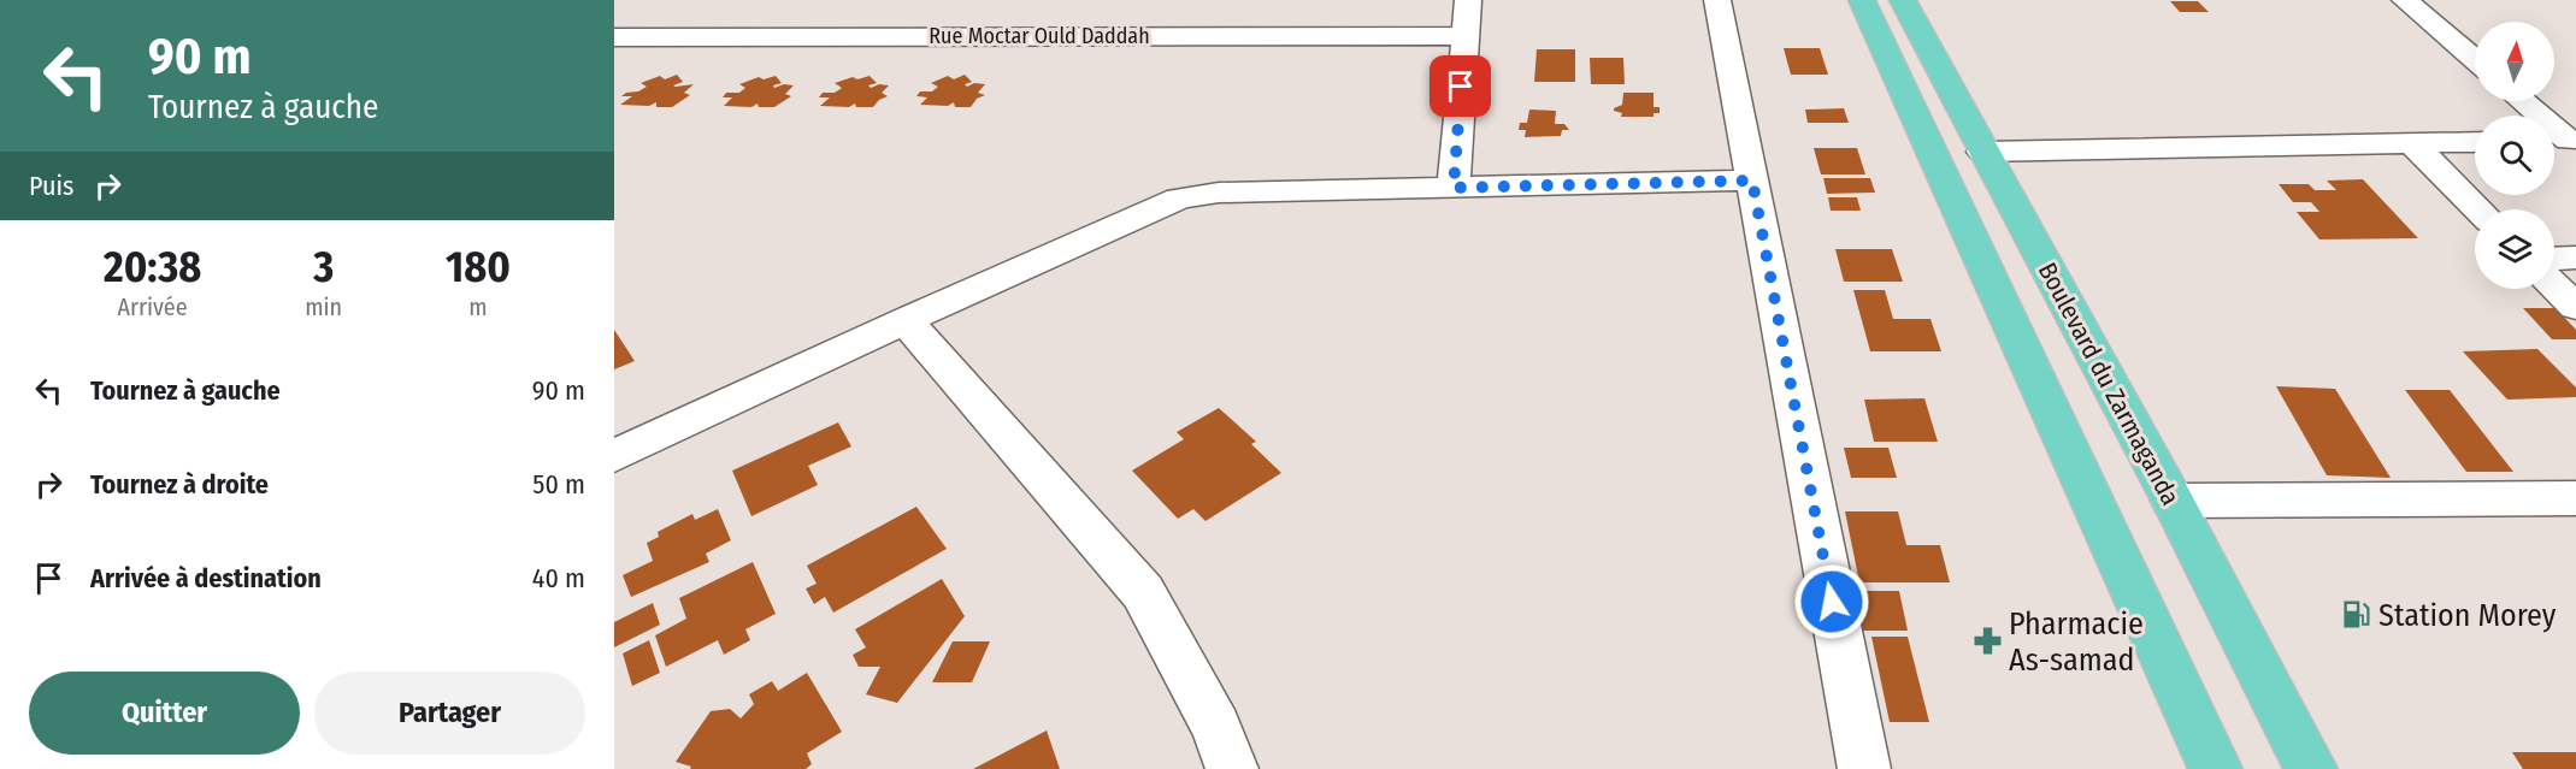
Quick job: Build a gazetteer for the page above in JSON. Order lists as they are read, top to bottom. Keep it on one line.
{"streets":{"main road":["Boulevard du Zarmaganda"],"street":["Rue Moctar Ould Daddah"]},"places":{"fuel station":["Station Morey"],"pharmacy":["Pharmacie As-samad"]},"north":"top","page":{"turn":["90 m","Tournez à gauche"],"then":"Puis","eta":["20:38","Arrivée","3","min","180","m"],"list":[{"name":"Tournez à gauche","value":"90 m"},{"name":"Tournez à droite","value":"50 m"},{"name":"Arrivée à destination","value":"40 m"}],"buttons":["Quitter","Partager"]}}
